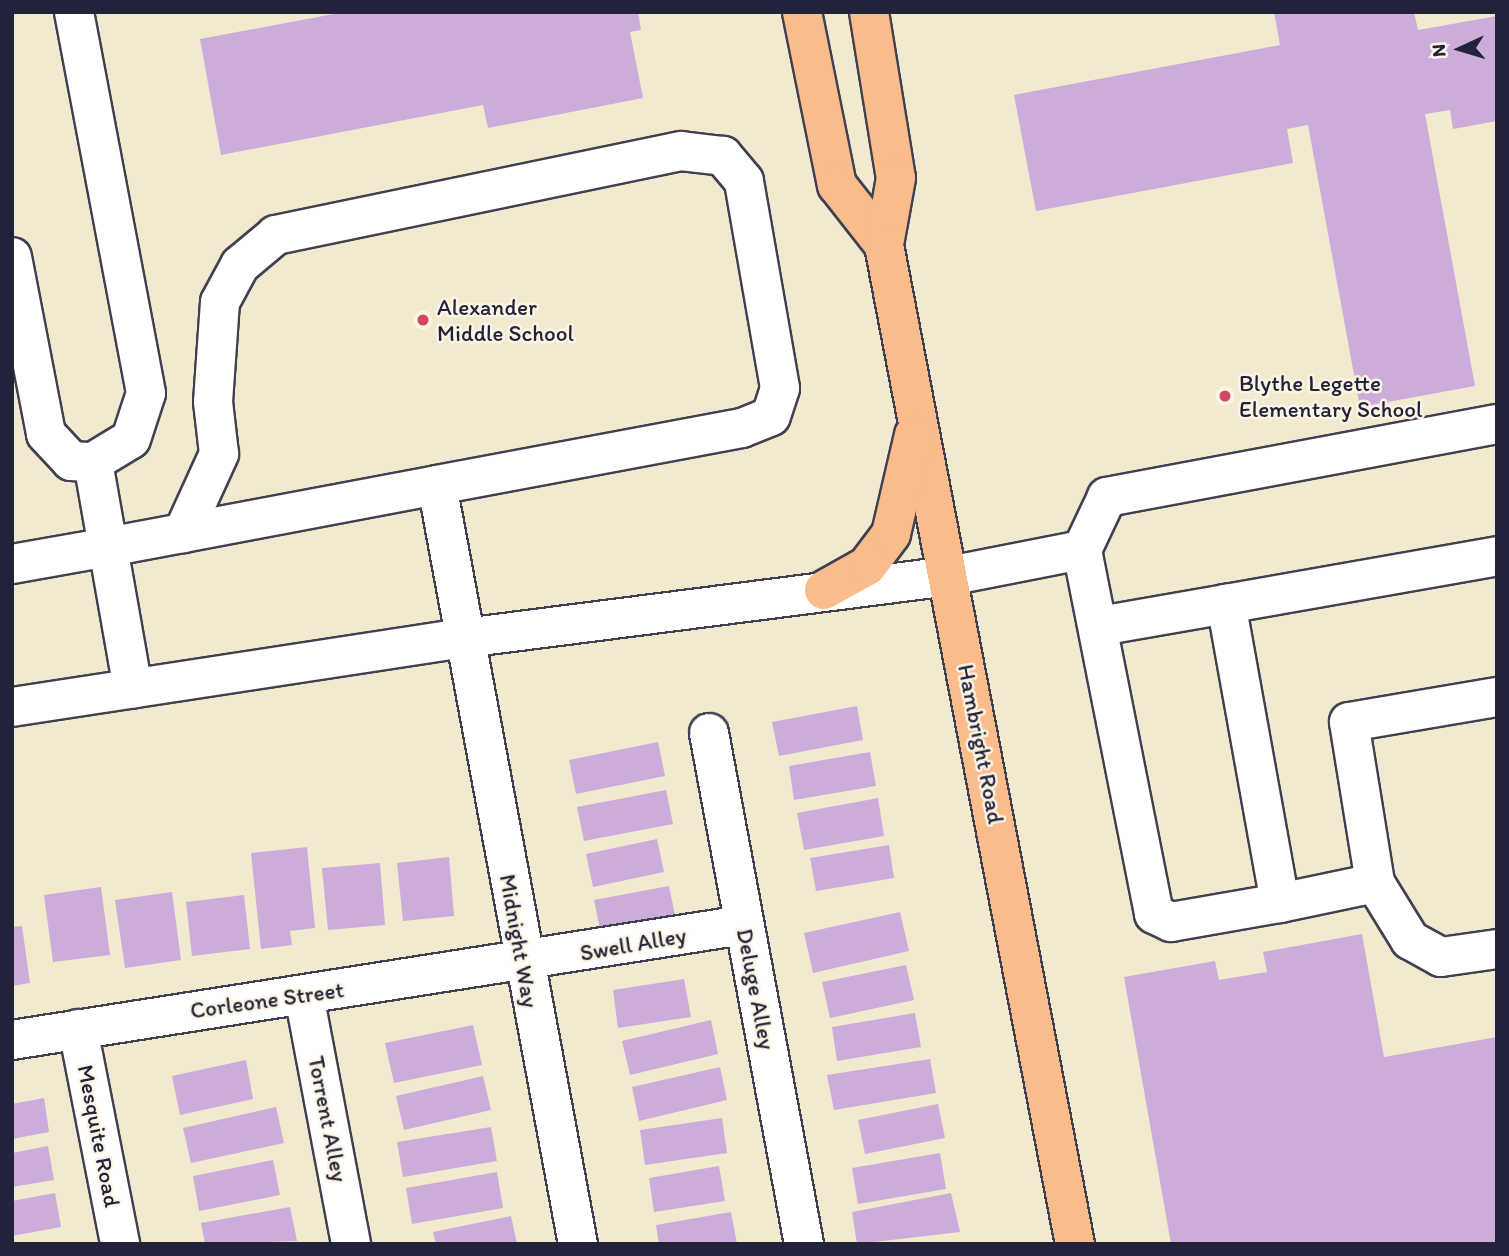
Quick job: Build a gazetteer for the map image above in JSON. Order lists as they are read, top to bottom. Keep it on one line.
{"streets":{"main road":["Hambright Road"],"street":["Midnight Way","Swell Alley","Deluge Alley","Corleone Street","Torrent Alley","Mesquite Road"]},"crossings":[["Midnight Way","Swell Alley"],["Midnight Way","Corleone Street"],["Swell Alley","Deluge Alley"],["Swell Alley","Corleone Street"],["Corleone Street","Torrent Alley"],["Corleone Street","Mesquite Road"]],"places":["Alexander Middle School","Blythe Legette Elementary School"],"north":"left"}
